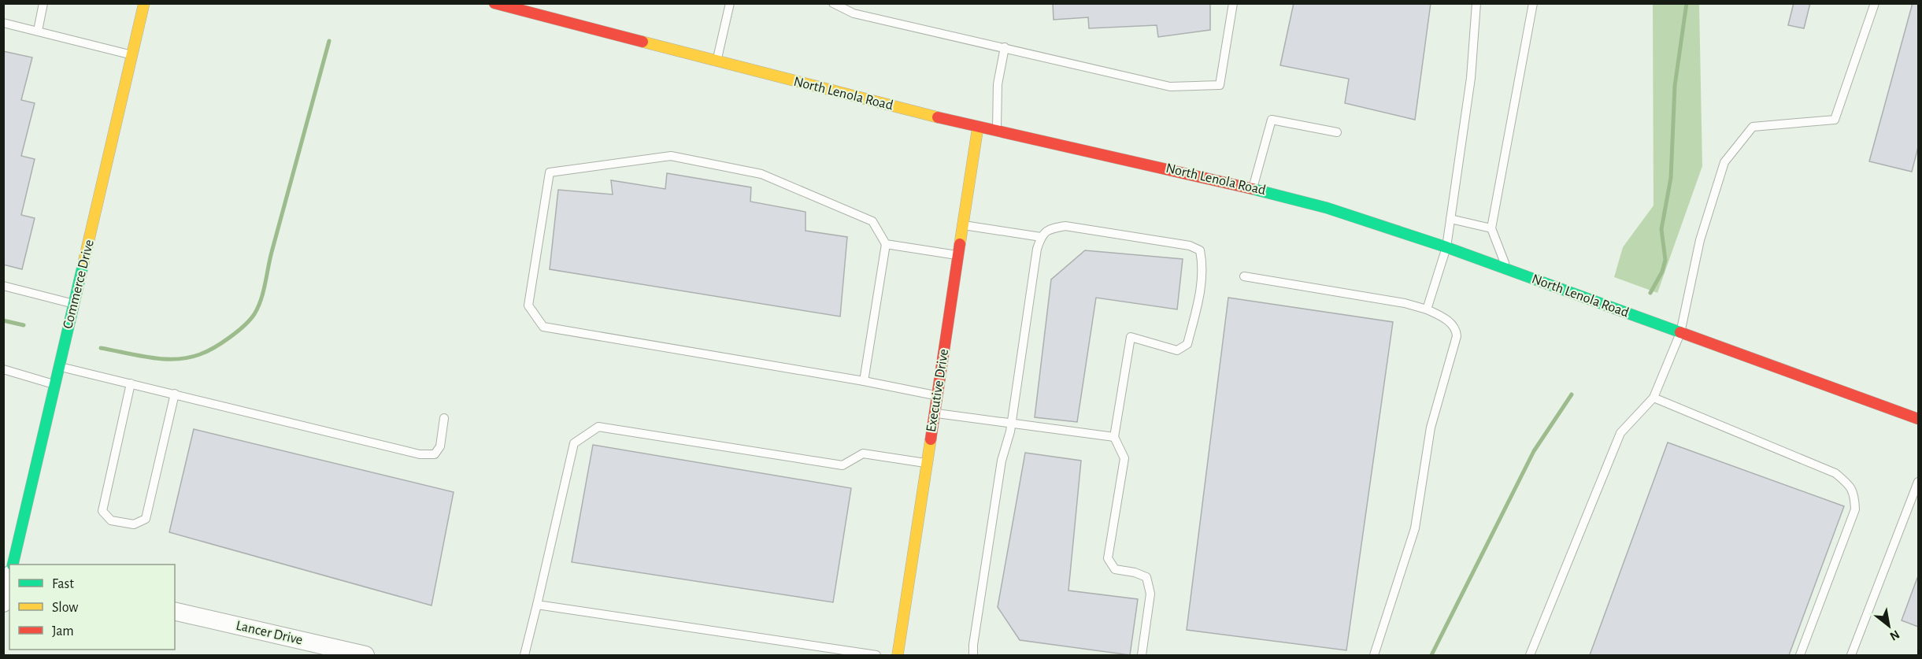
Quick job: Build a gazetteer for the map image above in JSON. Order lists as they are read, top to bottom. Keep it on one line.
{"streets":{"main road":["North Lenola Road","Commerce Drive","Executive Drive"],"street":["Lancer Drive"]},"crossings":[["North Lenola Road","Executive Drive"]],"legend":["Fast","Slow","Jam"],"north":"bottom right"}
